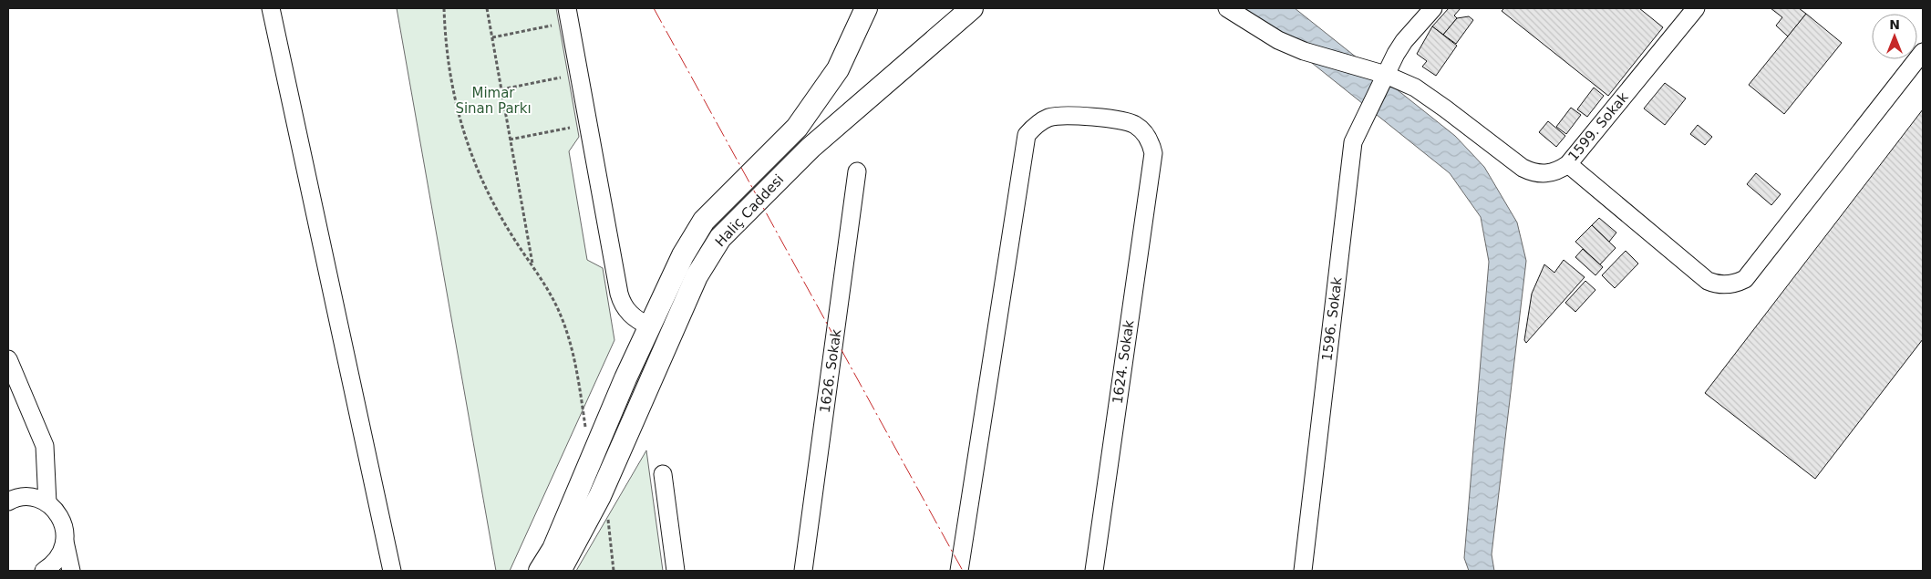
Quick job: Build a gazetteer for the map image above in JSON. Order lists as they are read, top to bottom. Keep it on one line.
{"streets":{"main road":["Haliç Caddesi"],"street":["1599. Sokak","1596. Sokak","1624. Sokak","1626. Sokak"]},"crossings":[["1599. Sokak","1596. Sokak"]],"parks":["Mimar Sinan Parkı"],"north":"top"}
